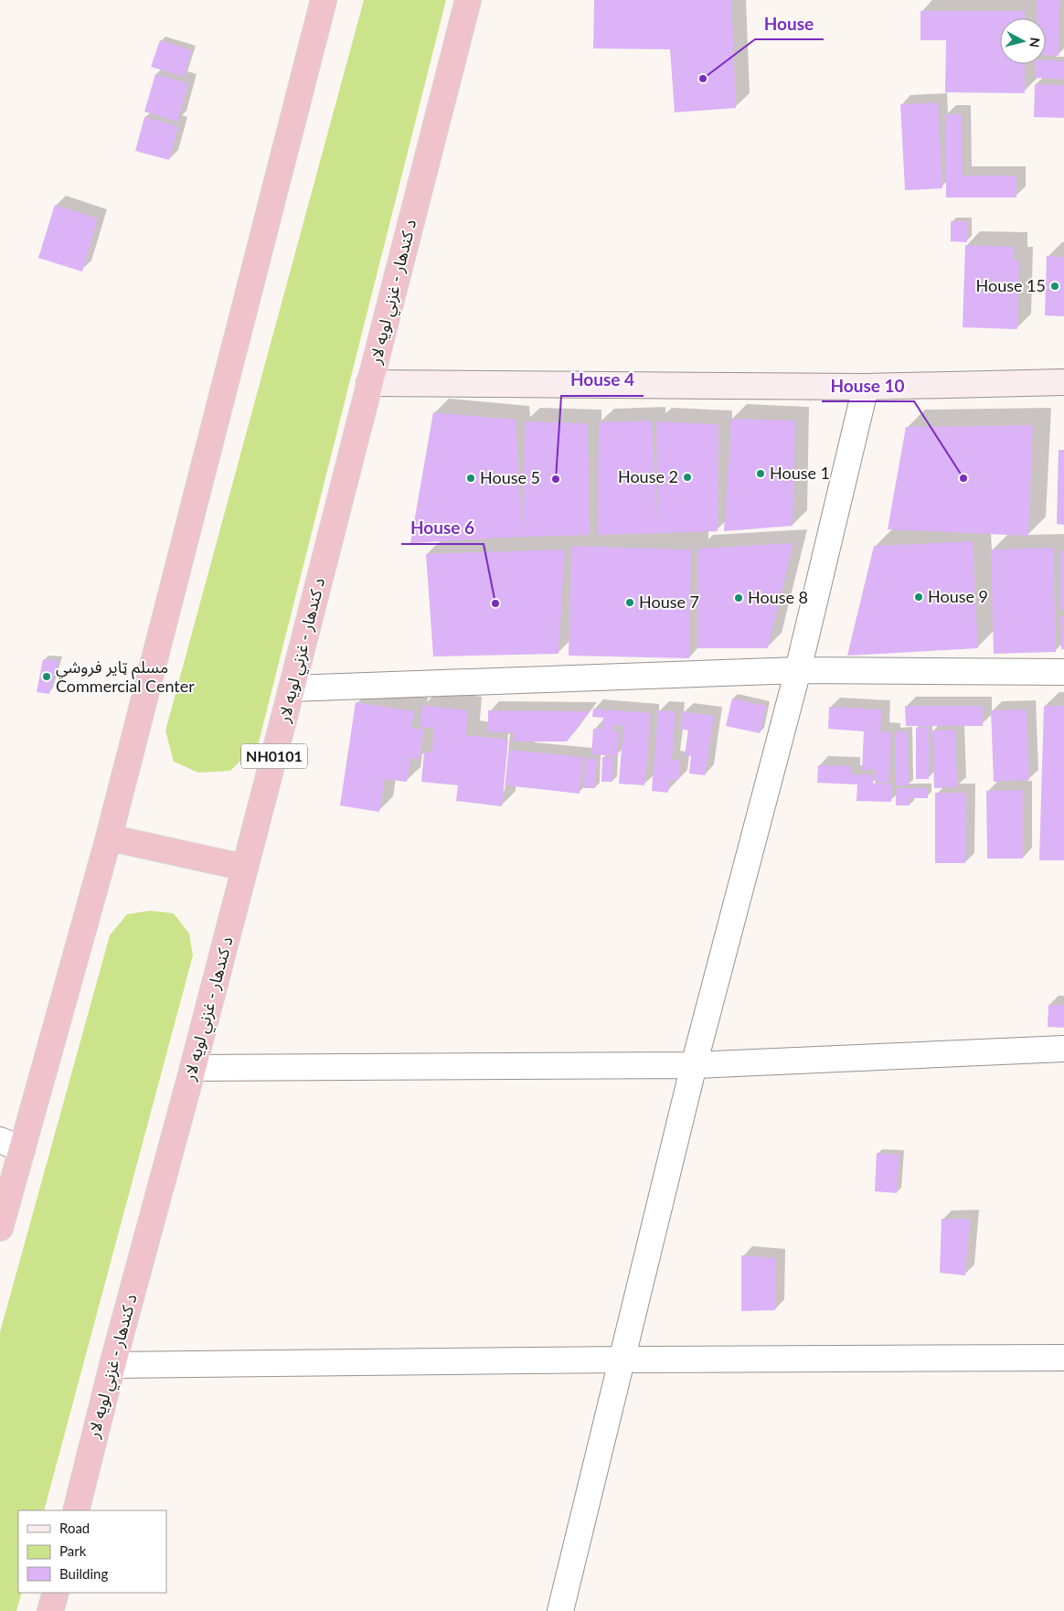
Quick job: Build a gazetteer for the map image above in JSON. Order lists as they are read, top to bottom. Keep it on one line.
{"streets":{"highway":["د کندهار - غزني لويه لار","NH0101"]},"places":["House","House 15","House 1","House 2","House 5","House 10","House 4","House 9","House 8","House 7","House 6","مسلم ټایر فروشي Commercial Center"],"legend":["Road","Park","Building"],"north":"right"}
